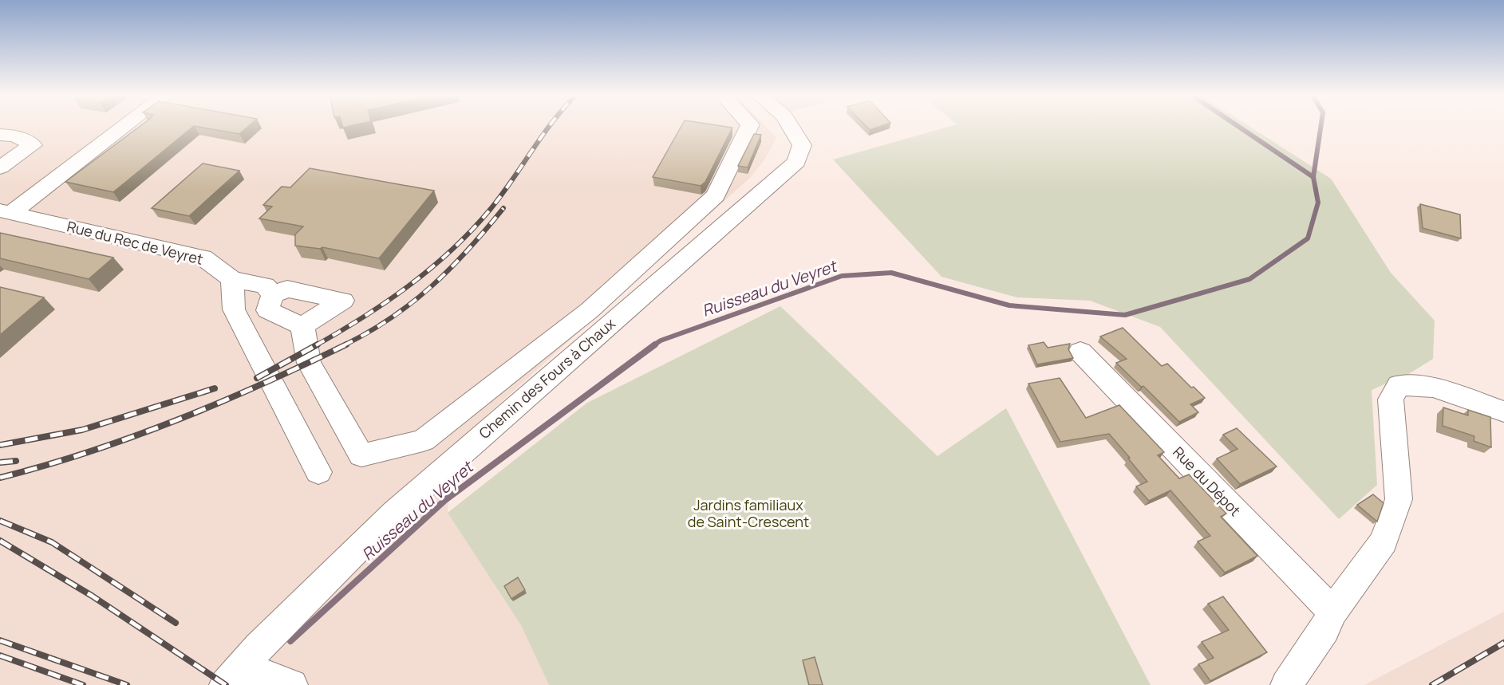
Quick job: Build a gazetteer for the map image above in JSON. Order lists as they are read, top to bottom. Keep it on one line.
{"streets":{"street":["Rue du Rec de Veyret","Chemin des Fours à Chaux","Rue du Dépot"]},"water":["Ruisseau du Veyret"],"parks":["Jardins familiaux de Saint-Crescent"]}
